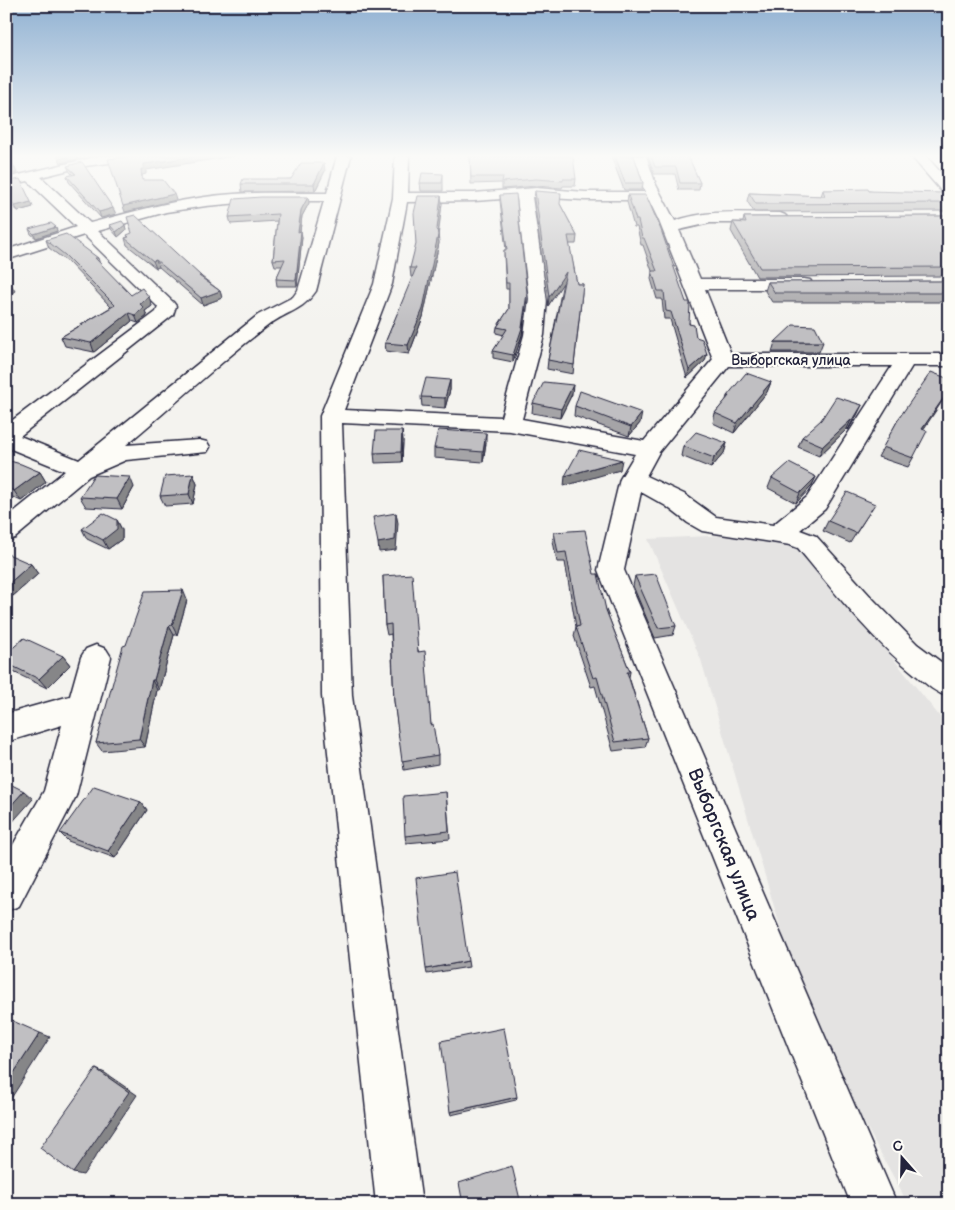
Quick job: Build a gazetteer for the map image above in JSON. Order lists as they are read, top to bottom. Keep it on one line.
{"streets":{"street":["Выборгская улица"]},"north":"top"}
